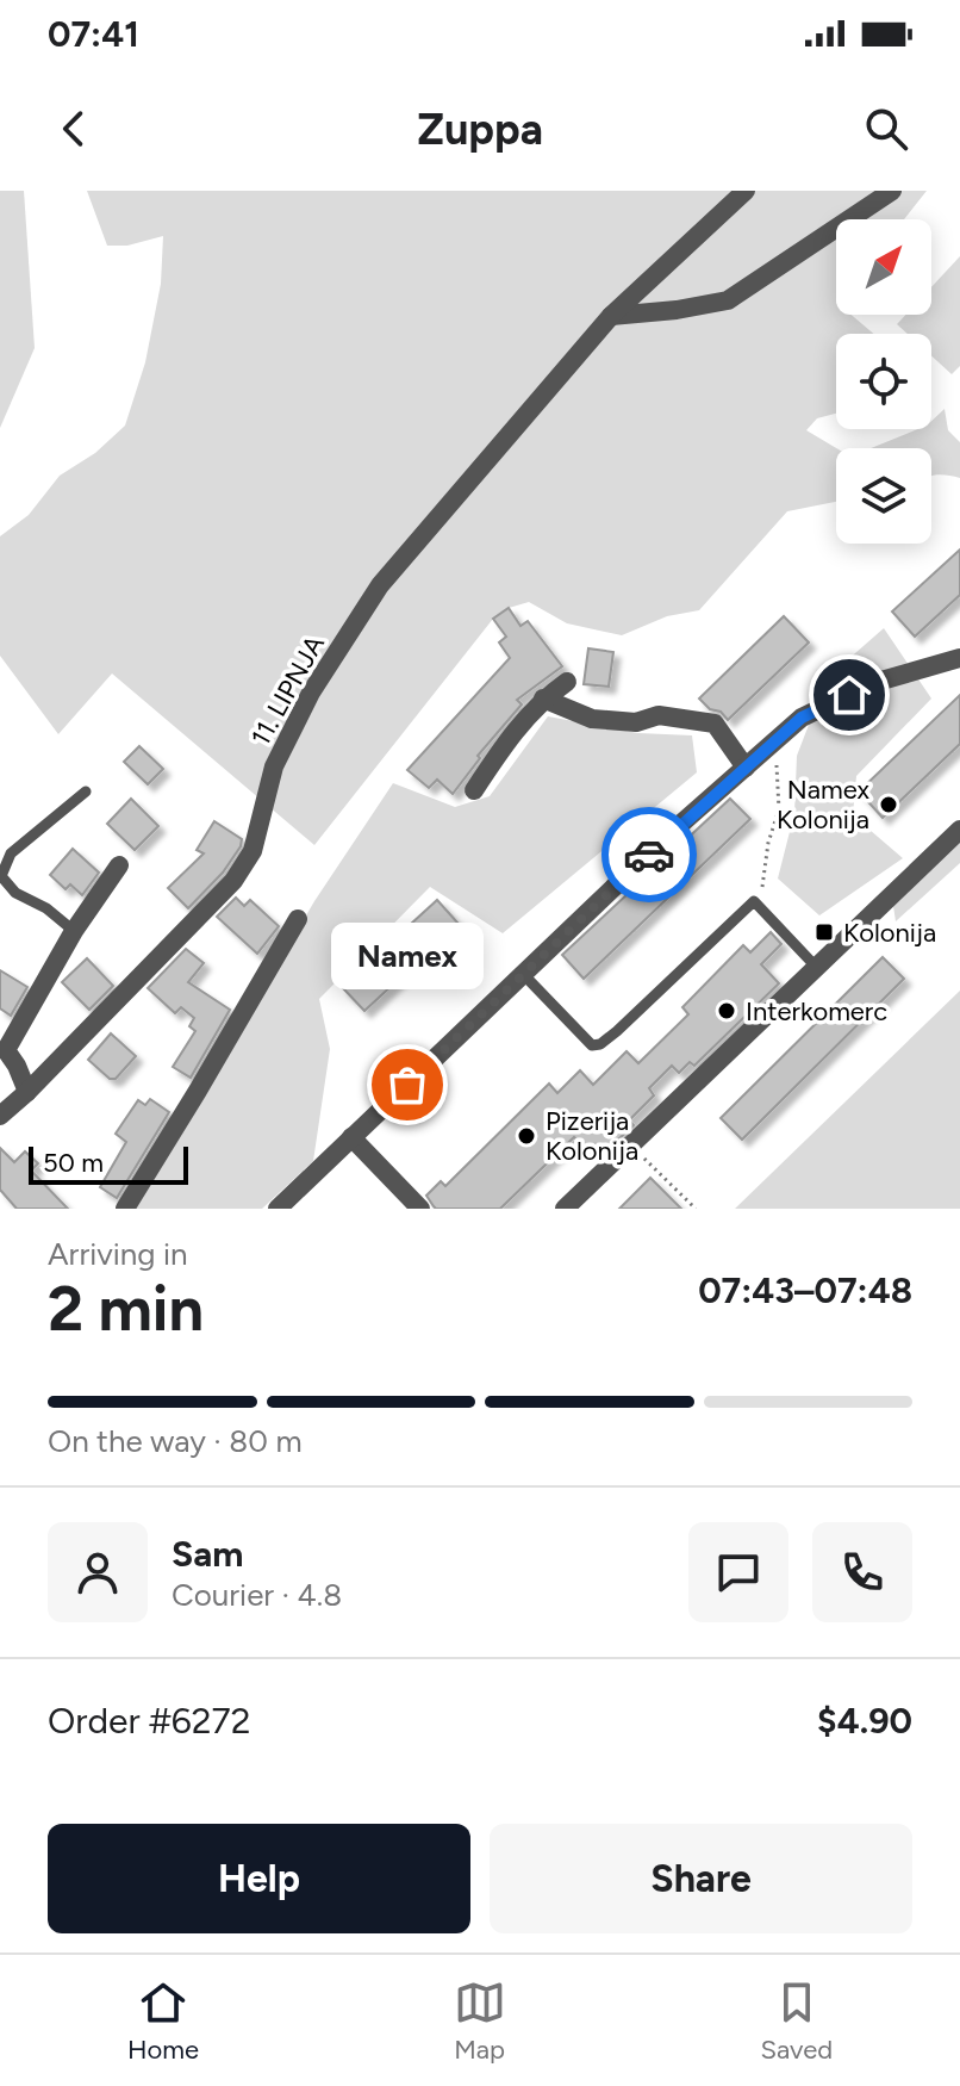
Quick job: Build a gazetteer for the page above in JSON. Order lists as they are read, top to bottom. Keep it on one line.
{"streets":{"street":["11. LIPNJA"]},"places":{"other":["Namex Kolonija","Interkomerc","Namex","Pizerija Kolonija"],"transit":["Kolonija"]},"scale_bar":"50 m","north":"top right","page":{"status":"07:41","header":"Zuppa","bubble":"Namex","scale":"50 m","heading":["2 min","Arriving in","07:43–07:48"],"panel":["Sam","Courier · 4.8","Order #6272","$4.90"],"bar":"On the way · 80 m","buttons":["Help","Share"],"tabs":["Home","Map","Saved"]}}
